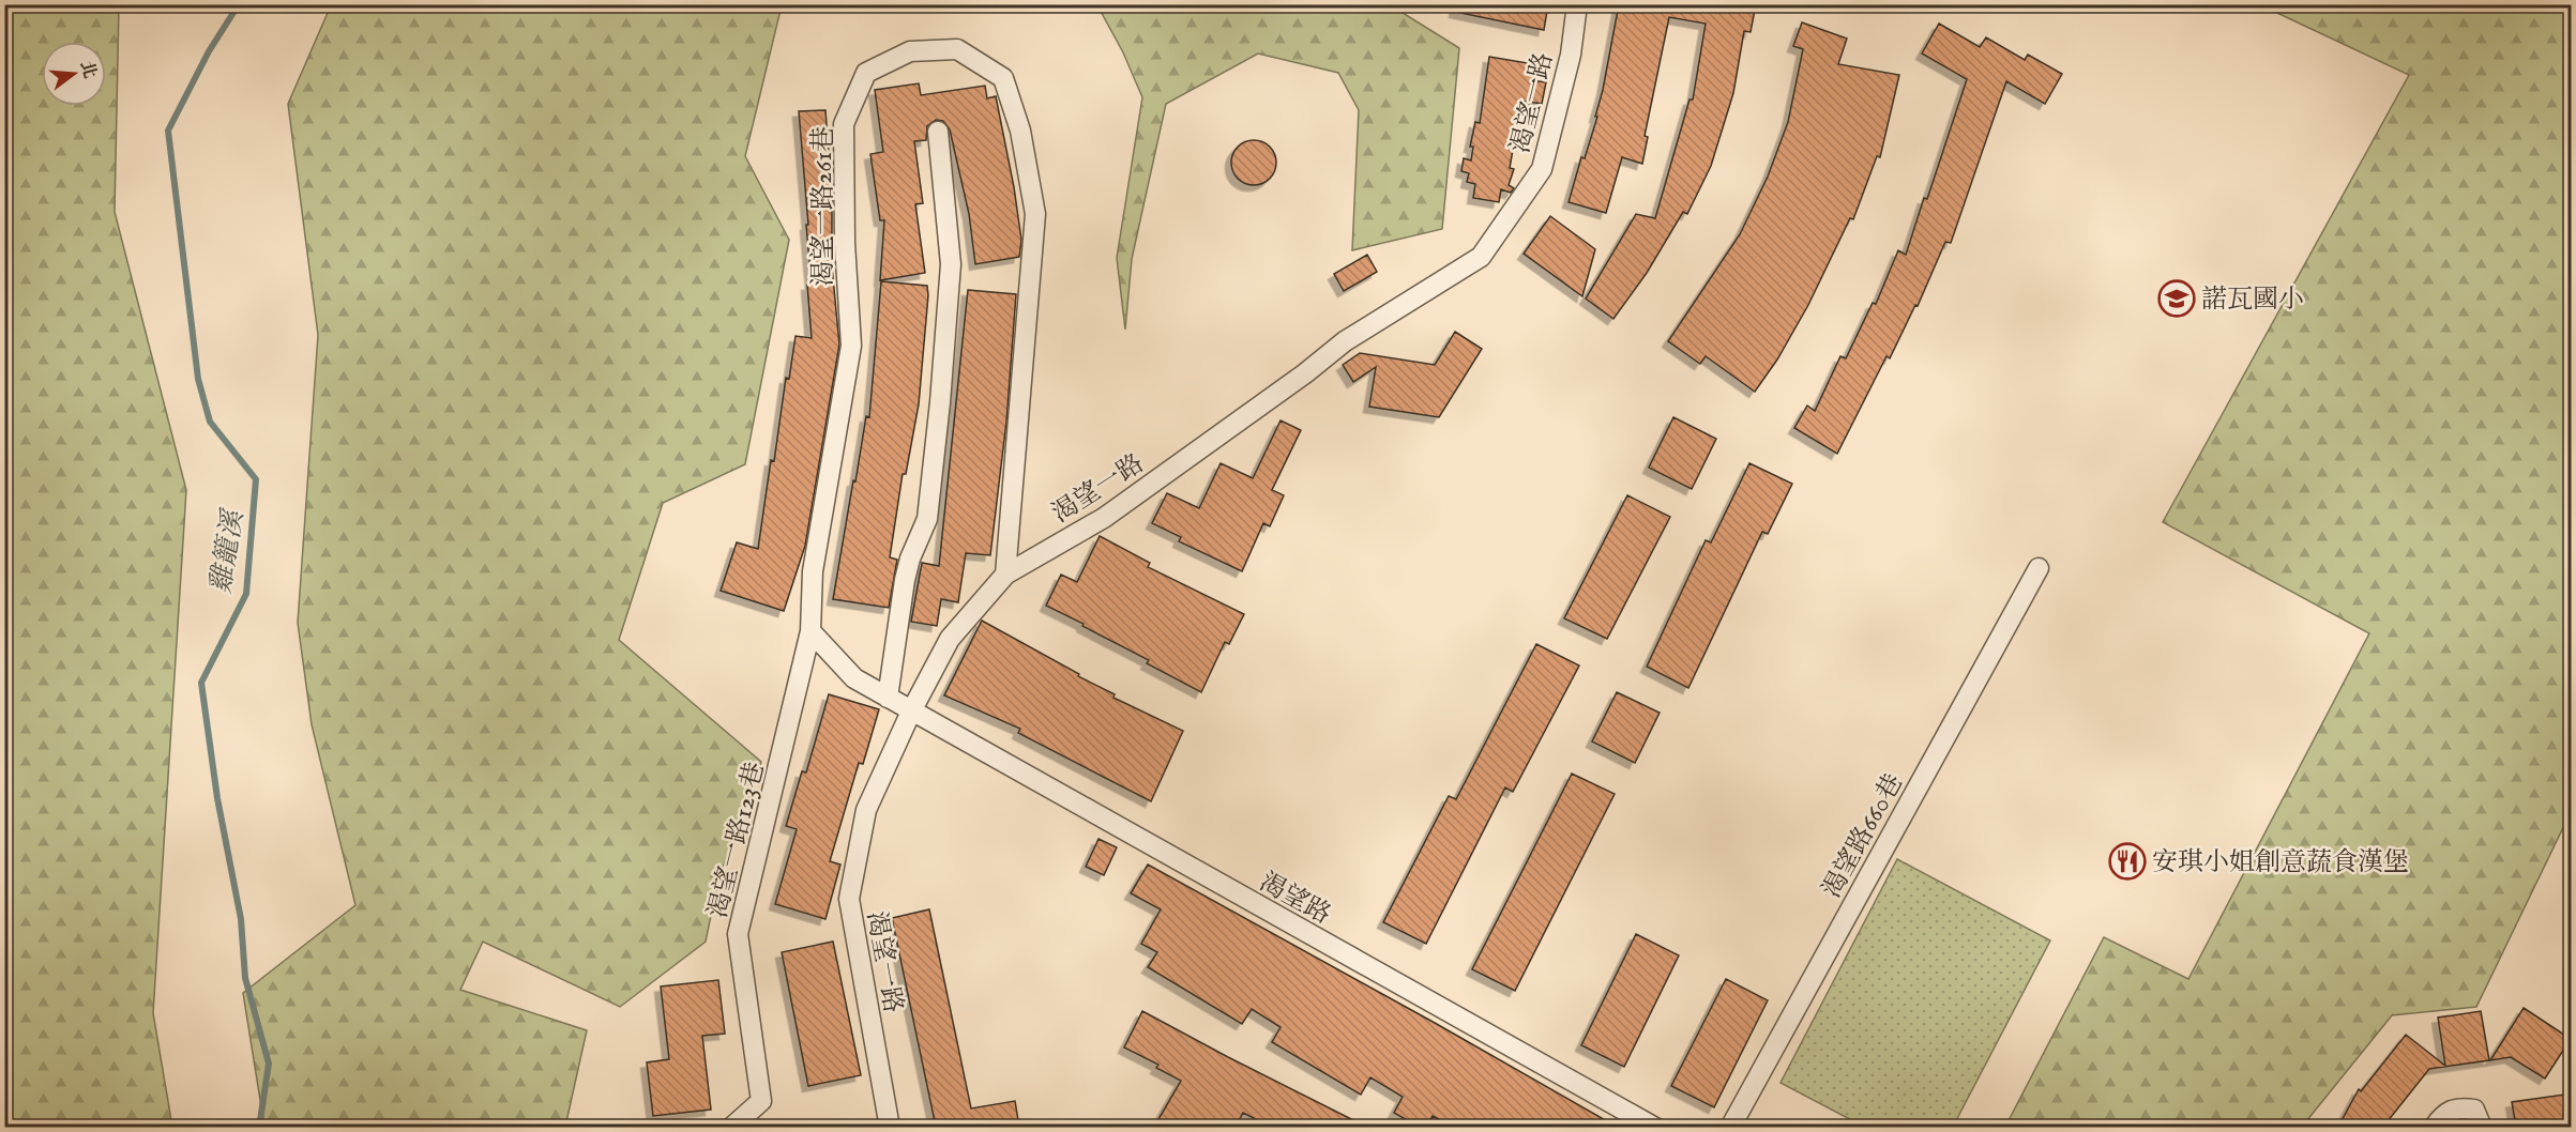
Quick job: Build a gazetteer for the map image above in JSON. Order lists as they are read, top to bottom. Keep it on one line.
{"streets":{"street":["渴望一路","渴望一路261巷","渴望路660巷","渴望一路123巷","渴望路"]},"crossings":[["渴望一路","渴望一路261巷"],["渴望一路","渴望路"],["渴望一路261巷","渴望一路123巷"]],"water":["雞籠溪"],"places":{"school or university":["諾瓦國小"],"restaurant":["安琪小姐創意蔬食漢堡"]},"north":"right"}
